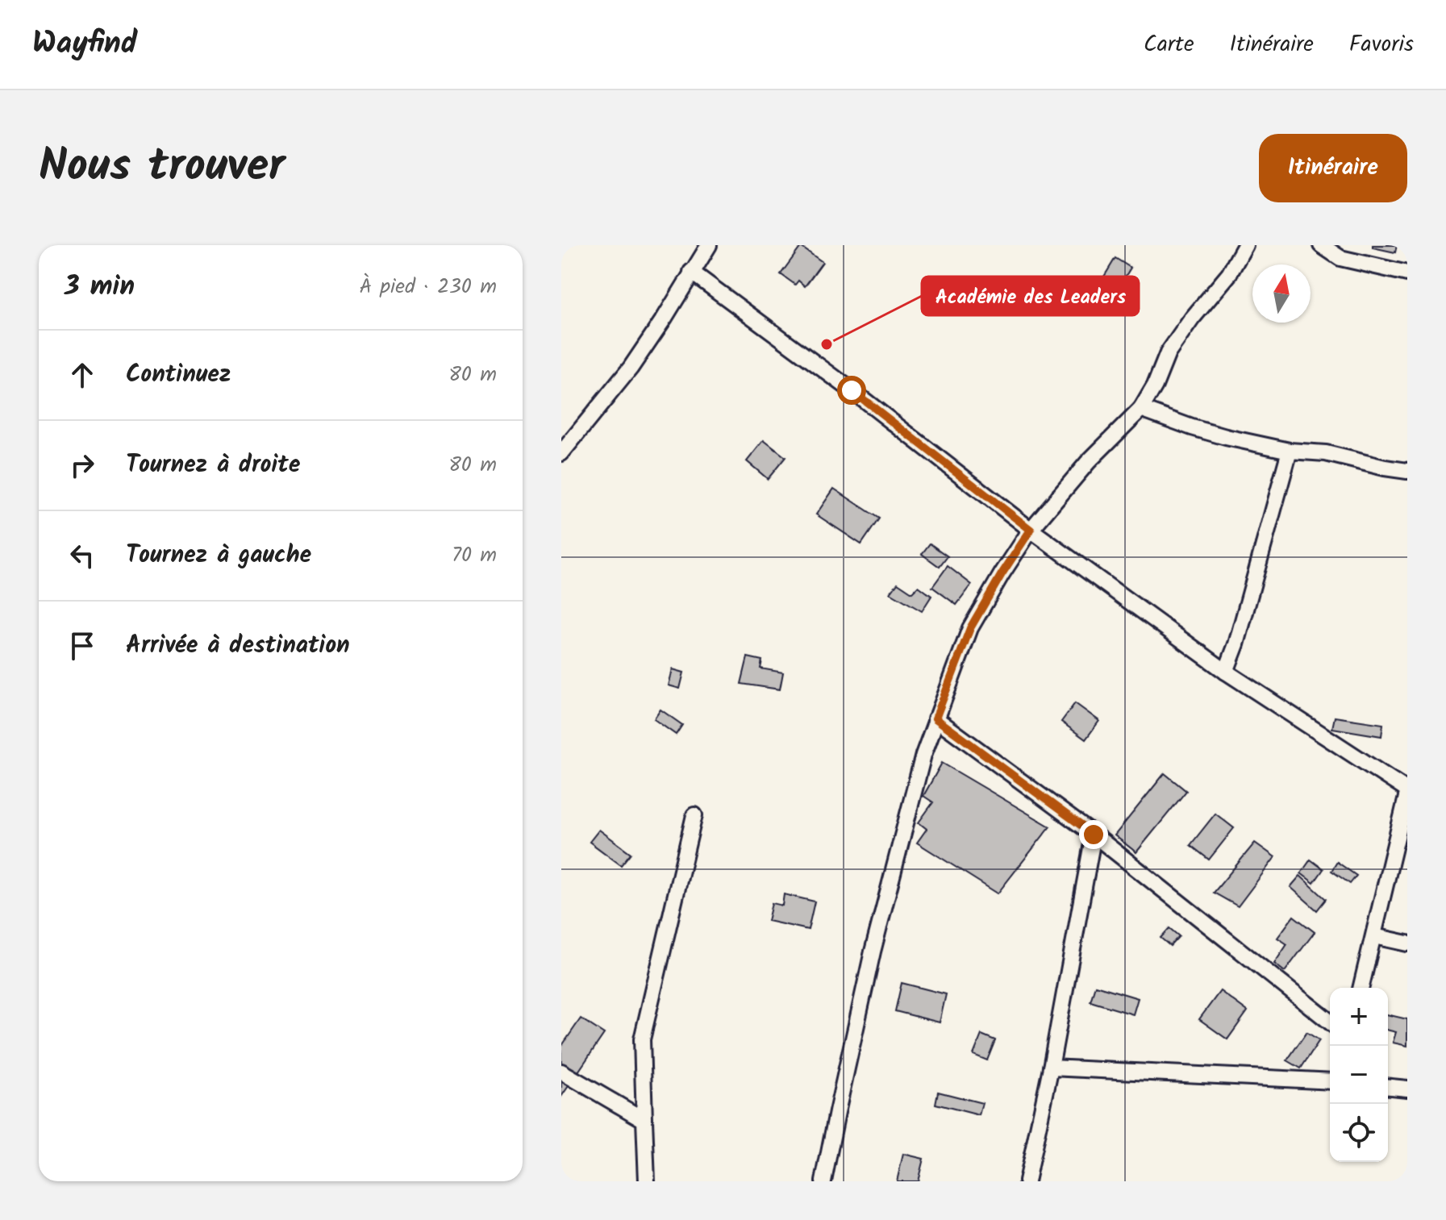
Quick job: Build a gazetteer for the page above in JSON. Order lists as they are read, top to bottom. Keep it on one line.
{"places":["Académie des Leaders"],"north":"top","page":{"header":"Wayfind","nav":["Carte","Itinéraire","Favoris"],"title":"Nous trouver","buttons":"Itinéraire","heading":["3 min","À pied · 230 m"],"list":[["Continuez","80 m"],["Tournez à droite","80 m"],["Tournez à gauche","70 m"],"Arrivée à destination"],"map_buttons":["+","−"]}}
